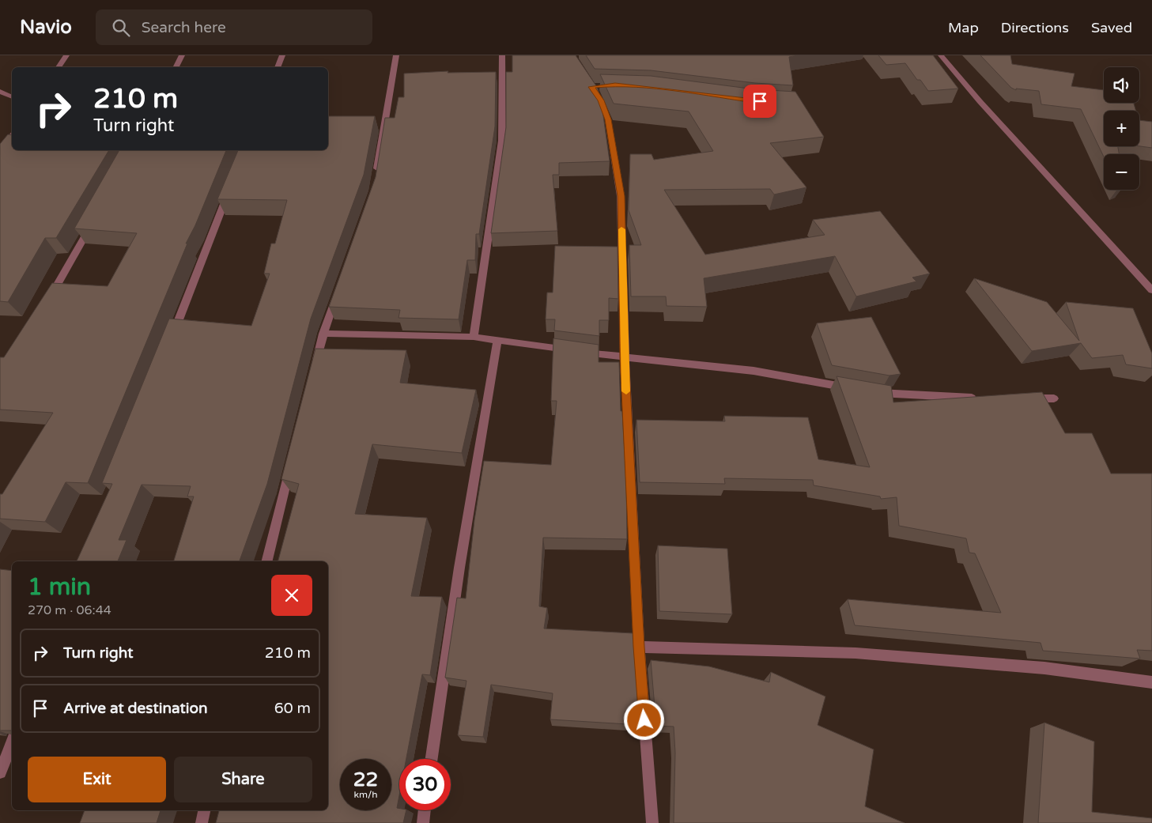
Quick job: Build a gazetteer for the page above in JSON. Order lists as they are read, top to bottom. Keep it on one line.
{"page":{"header":"Navio","search":"Search here","nav":["Map","Directions","Saved"],"map_buttons":["+","−"],"turn":["210 m","Turn right"],"heading":["1 min","270 m · 06:44"],"list":[{"name":"Turn right","value":"210 m"},{"name":"Arrive at destination","value":"60 m"}],"buttons":["Exit","Share"],"speed":"22 km/h","limit":"30"}}
